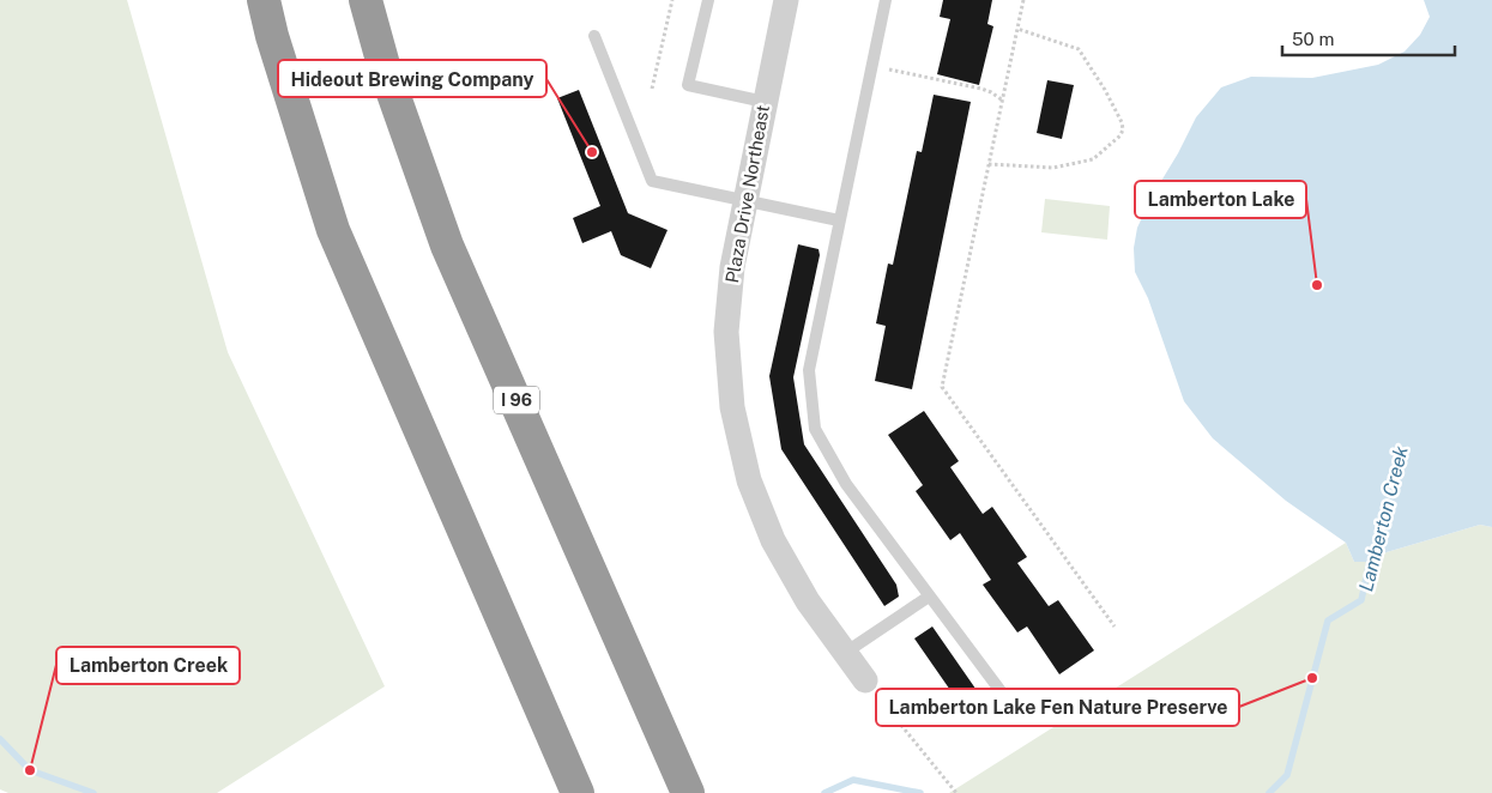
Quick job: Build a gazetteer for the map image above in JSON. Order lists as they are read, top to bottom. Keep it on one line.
{"streets":{"highway":["I 96"],"street":["Plaza Drive Northeast"]},"water":["Lamberton Creek"],"places":["Hideout Brewing Company","Lamberton Lake","Lamberton Lake Fen Nature Preserve","Lamberton Creek"],"scale_bar":"50 m"}
